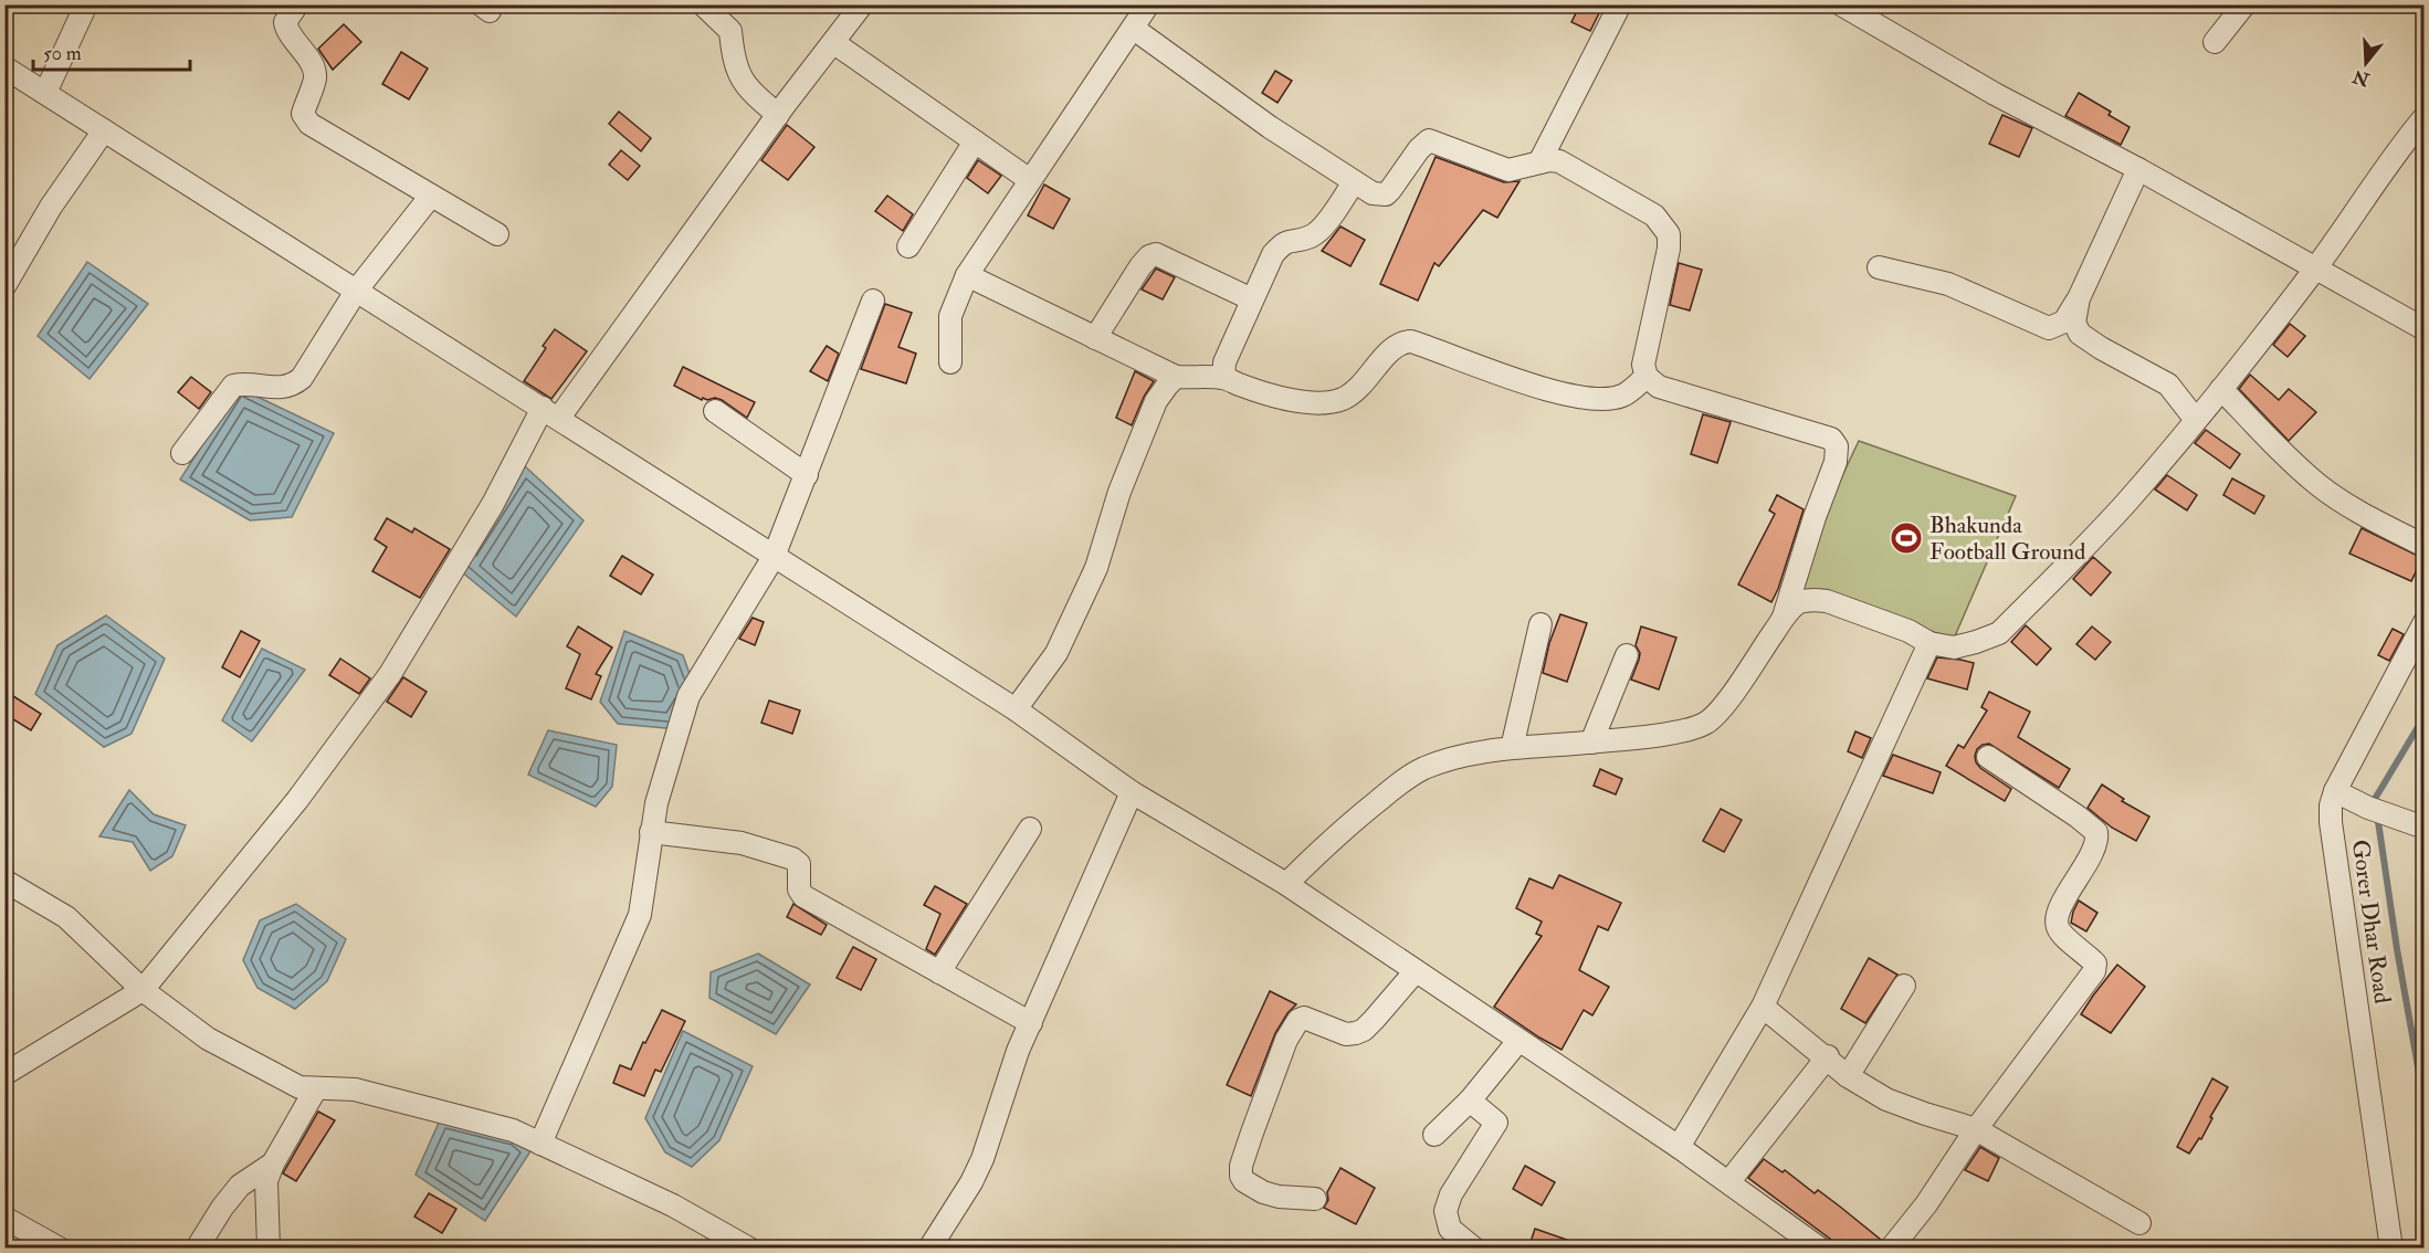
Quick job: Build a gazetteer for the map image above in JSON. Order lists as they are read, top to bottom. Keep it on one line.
{"streets":{"street":["Gorer Dhar Road"]},"places":{"sports":["Bhakunda Football Ground"]},"scale_bar":"50 m","north":"bottom"}
